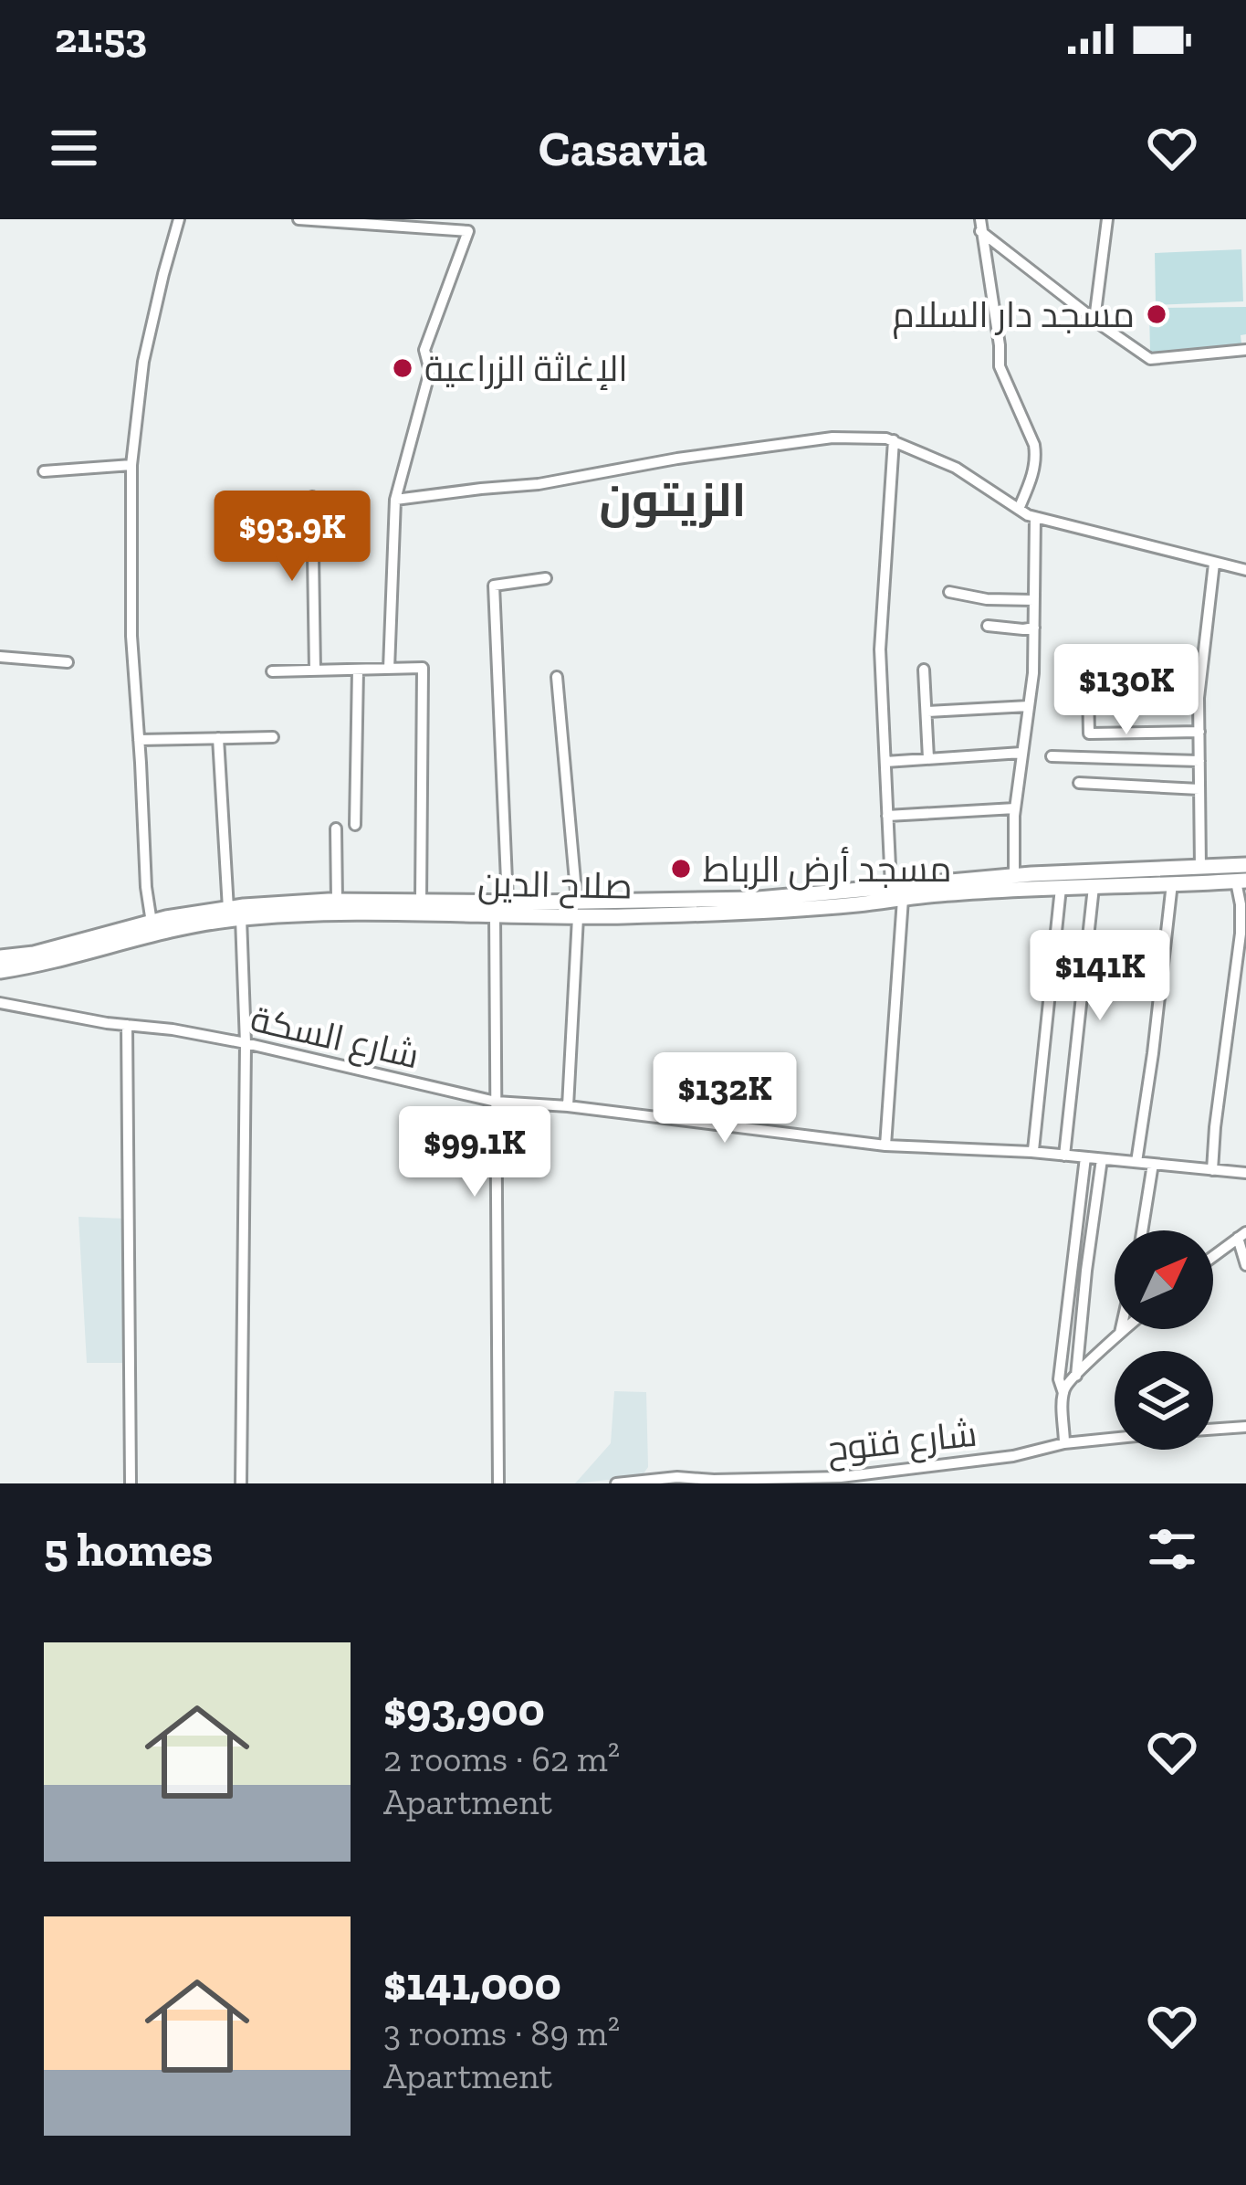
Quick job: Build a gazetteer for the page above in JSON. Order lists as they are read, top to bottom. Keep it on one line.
{"streets":{"highway":["صلاح الدين"],"street":["شارع السكة","شارع فتوح"]},"districts":["الزيتون"],"places":["مسجد دار السلام","الإغاثة الزراعية","مسجد أرض الرباط"],"north":"top right","page":{"status":"21:53","header":"Casavia","price":["$93.9K","$130K","$141K","$132K","$99.1K"],"heading":"5 homes","list":[{"name":"$93,900","note":"2 rooms · 62 m² · Apartment"},{"name":"$141,000","note":"3 rooms · 89 m² · Apartment"}]}}
